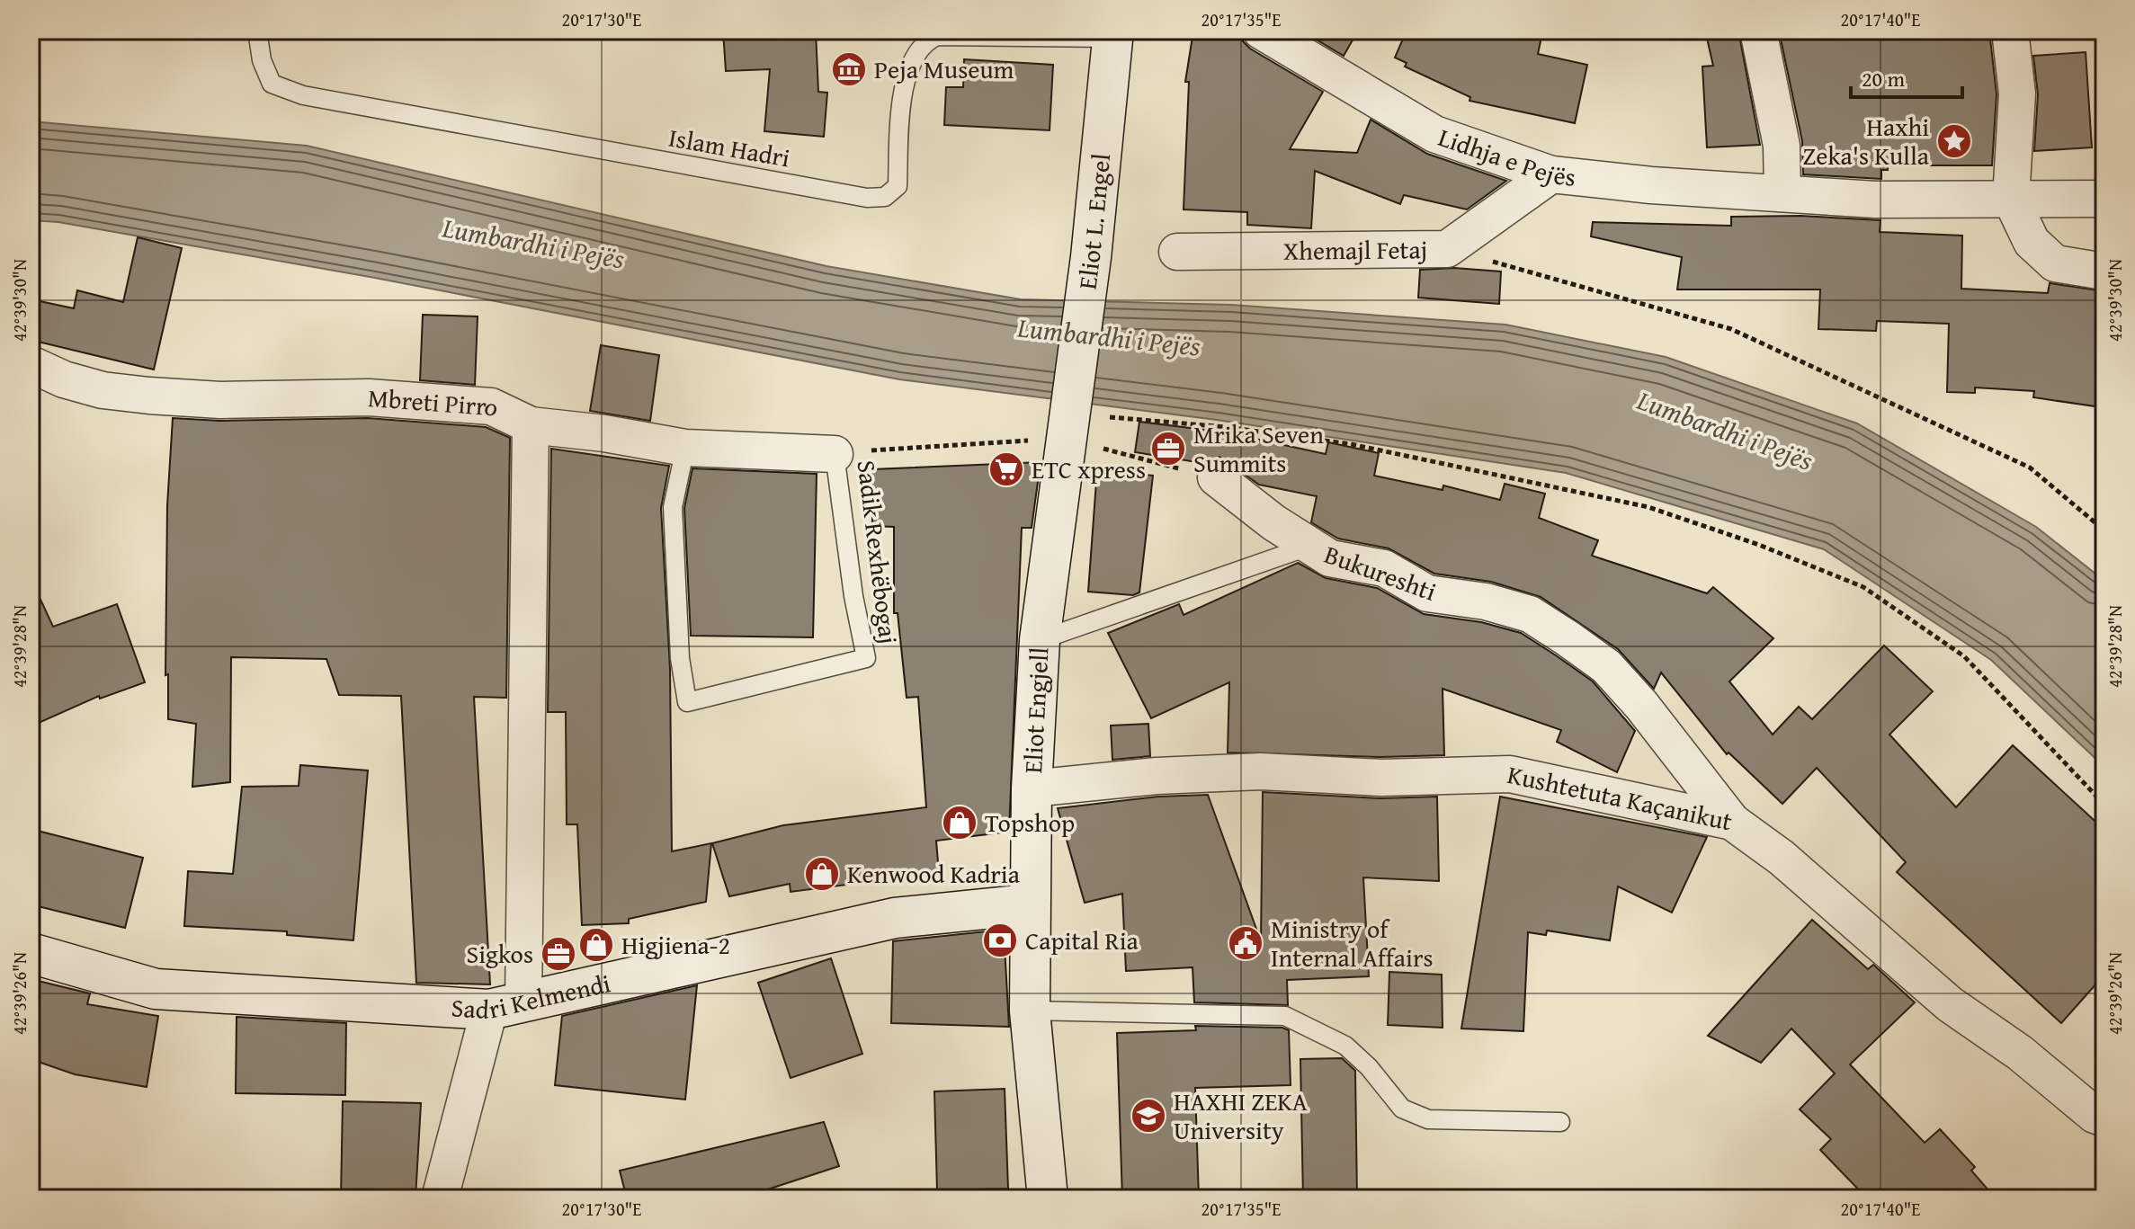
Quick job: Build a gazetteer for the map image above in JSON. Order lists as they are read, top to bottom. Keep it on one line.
{"streets":{"main road":["Eliot L. Engel","Eliot Engjell","Sadri Kelmendi"],"street":["Lidhja e Pejës","Xhemajl Fetaj","Mbreti Pirro","Bukureshti","Kushtetuta Kaçanikut"],"lane":["Islam Hadri","Sadik Rexhëbogaj"]},"crossings":[["Islam Hadri","Eliot L. Engel"],["Lidhja e Pejës","Xhemajl Fetaj"],["Eliot L. Engel","Sadik Rexhëbogaj"],["Eliot L. Engel","Eliot Engjell"],["Mbreti Pirro","Sadik Rexhëbogaj"],["Sadik Rexhëbogaj","Eliot Engjell"],["Bukureshti","Eliot Engjell"],["Bukureshti","Kushtetuta Kaçanikut"],["Eliot Engjell","Kushtetuta Kaçanikut"],["Eliot Engjell","Sadri Kelmendi"]],"water":["Lumbardhi i Pejës"],"places":{"museum":["Peja Museum"],"place":["Haxhi Zeka's Kulla"],"office":["Mrika Seven Summits","Sigkos"],"supermarket":["ETC xpress"],"shop":["Topshop","Kenwood Kadria","Higjiena-2"],"bank":["Capital Ria"],"public building":["Ministry of Internal Affairs"],"school or university":["HAXHI ZEKA University"]},"scale_bar":"20 m","coordinates":["20°17'30\"E","20°17'35\"E","20°17'40\"E","42°39'30\"N","42°39'28\"N","42°39'26\"N"]}
